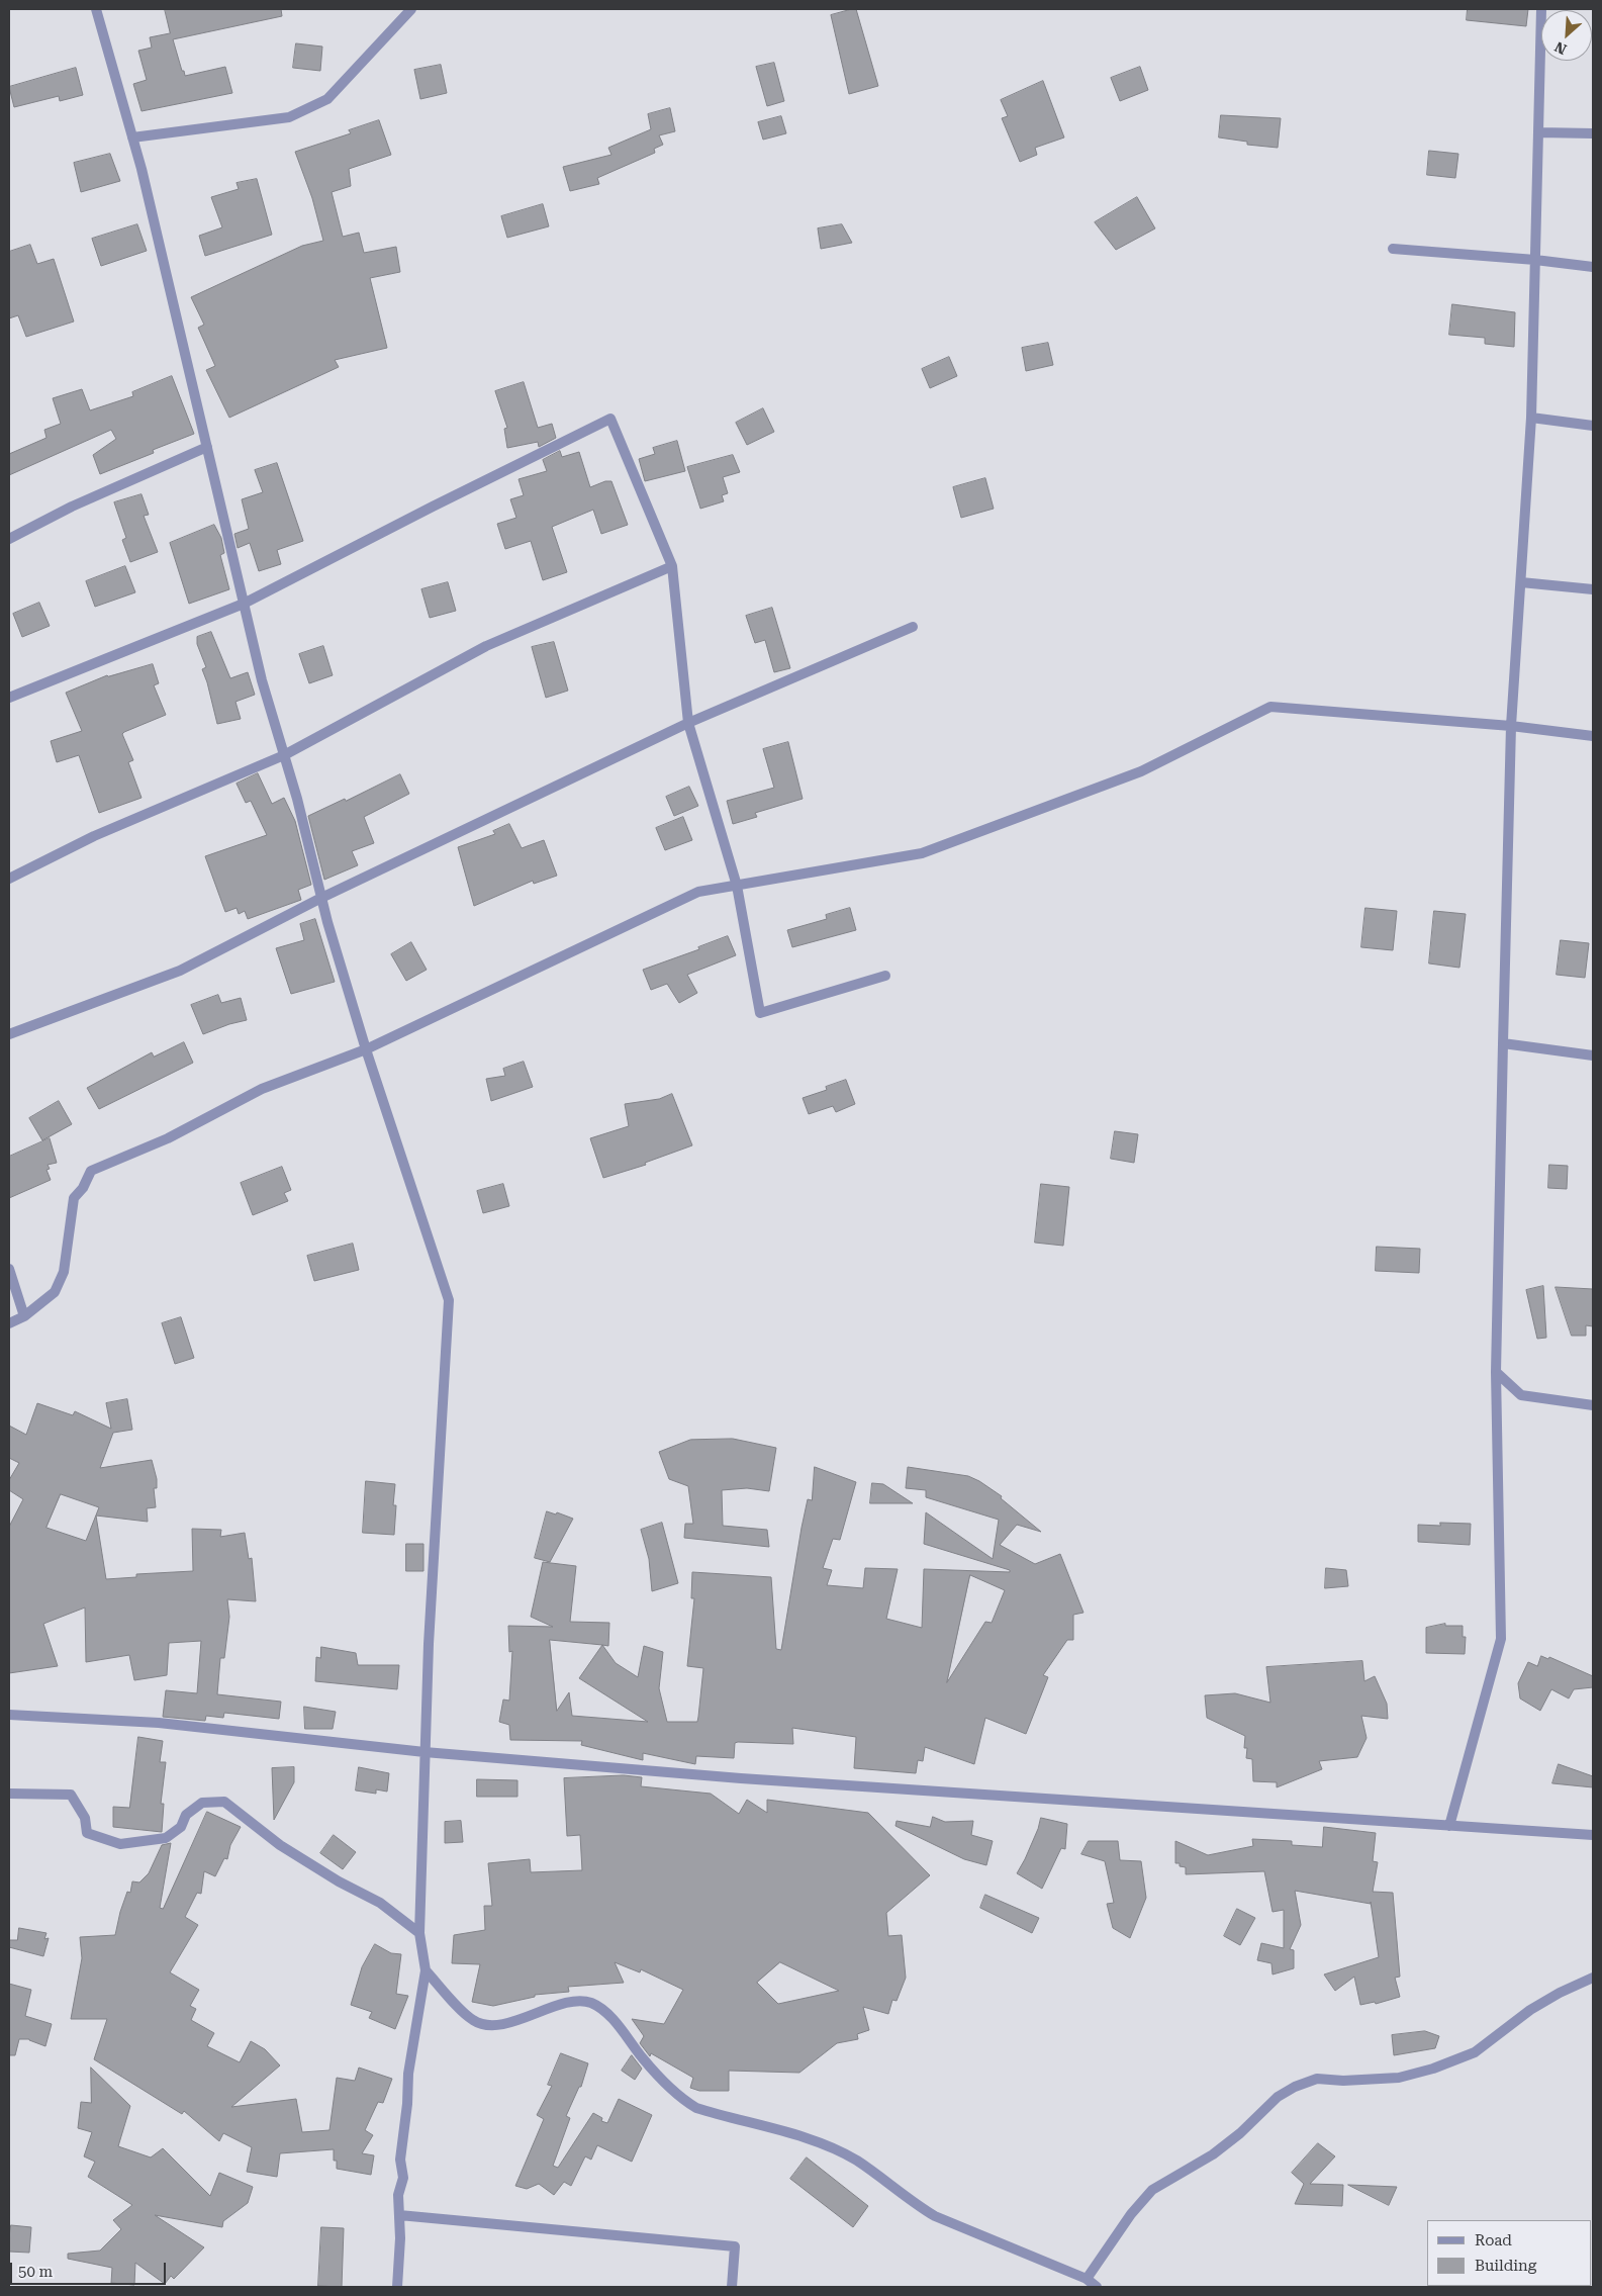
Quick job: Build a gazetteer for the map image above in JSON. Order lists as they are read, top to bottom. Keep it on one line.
{"legend":["Road","Building"],"scale_bar":"50 m","north":"bottom left"}
